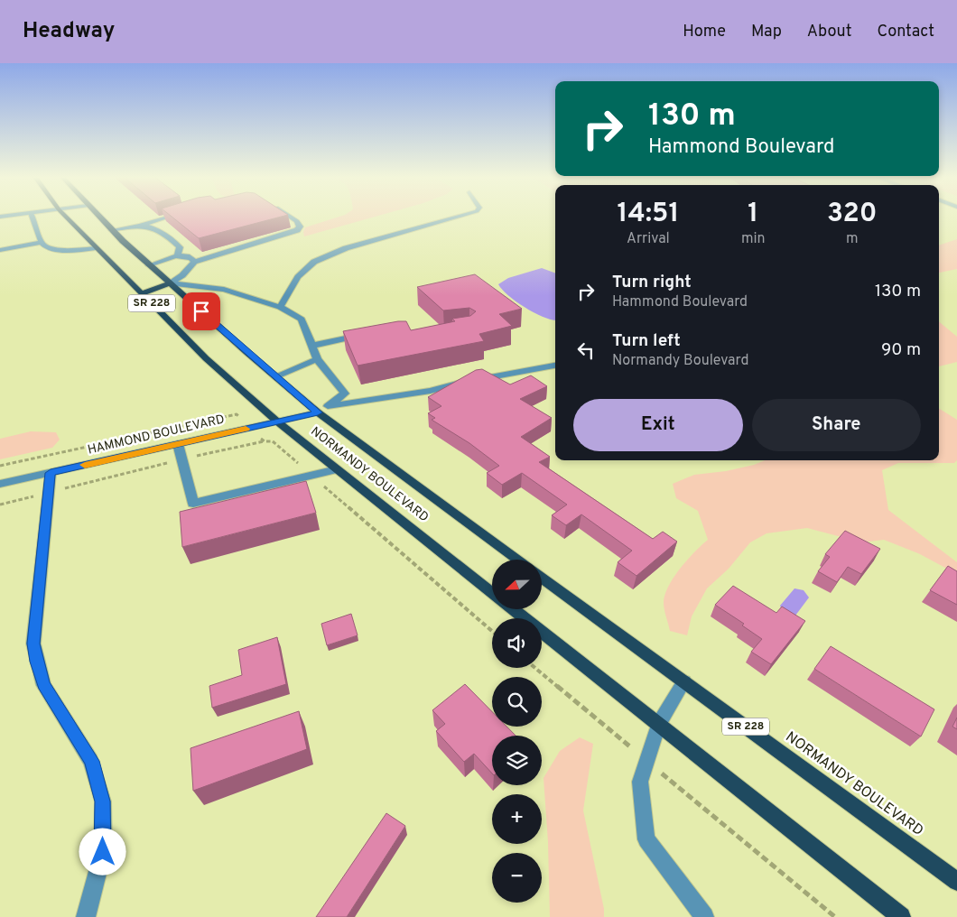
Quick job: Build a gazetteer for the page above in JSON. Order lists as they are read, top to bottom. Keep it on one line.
{"streets":{"main road":["SR 228","NORMANDY BOULEVARD"],"street":["HAMMOND BOULEVARD"]},"crossings":[["HAMMOND BOULEVARD","NORMANDY BOULEVARD"]],"north":"left","page":{"header":"Headway","nav":["Home","Map","About","Contact"],"turn":["130 m","Hammond Boulevard"],"eta":["14:51","Arrival","1","min","320","m"],"list":[{"name":"Turn right","note":"Hammond Boulevard","value":"130 m"},{"name":"Turn left","note":"Normandy Boulevard","value":"90 m"}],"buttons":["Exit","Share"],"map_buttons":["+","−"]}}
